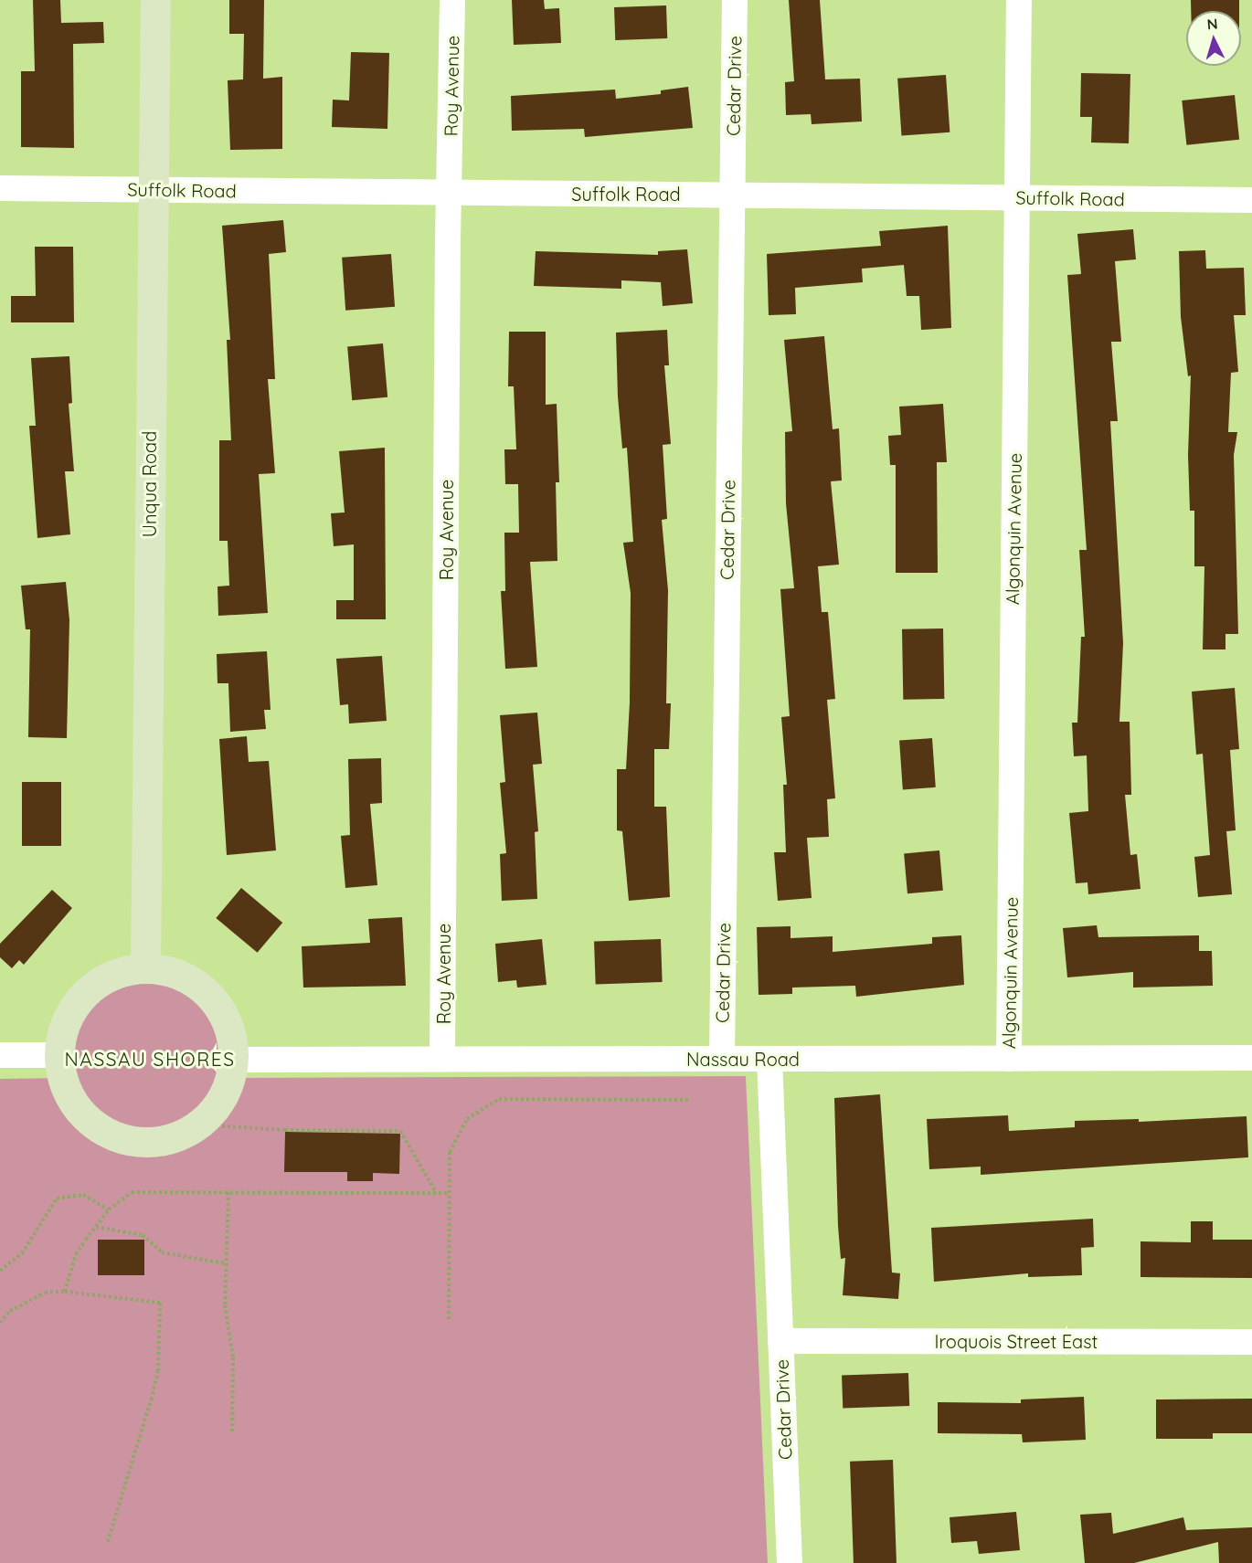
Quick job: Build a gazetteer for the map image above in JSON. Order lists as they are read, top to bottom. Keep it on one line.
{"streets":{"street":["Roy Avenue","Cedar Drive","Suffolk Road","Unqua Road","Algonquin Avenue","Nassau Road","Iroquois Street East"]},"crossings":[["Roy Avenue","Suffolk Road"],["Roy Avenue","Nassau Road"],["Cedar Drive","Suffolk Road"],["Cedar Drive","Nassau Road"],["Cedar Drive","Iroquois Street East"],["Suffolk Road","Unqua Road"],["Suffolk Road","Algonquin Avenue"],["Unqua Road","Nassau Road"],["Algonquin Avenue","Nassau Road"]],"districts":["NASSAU SHORES"],"north":"top"}
